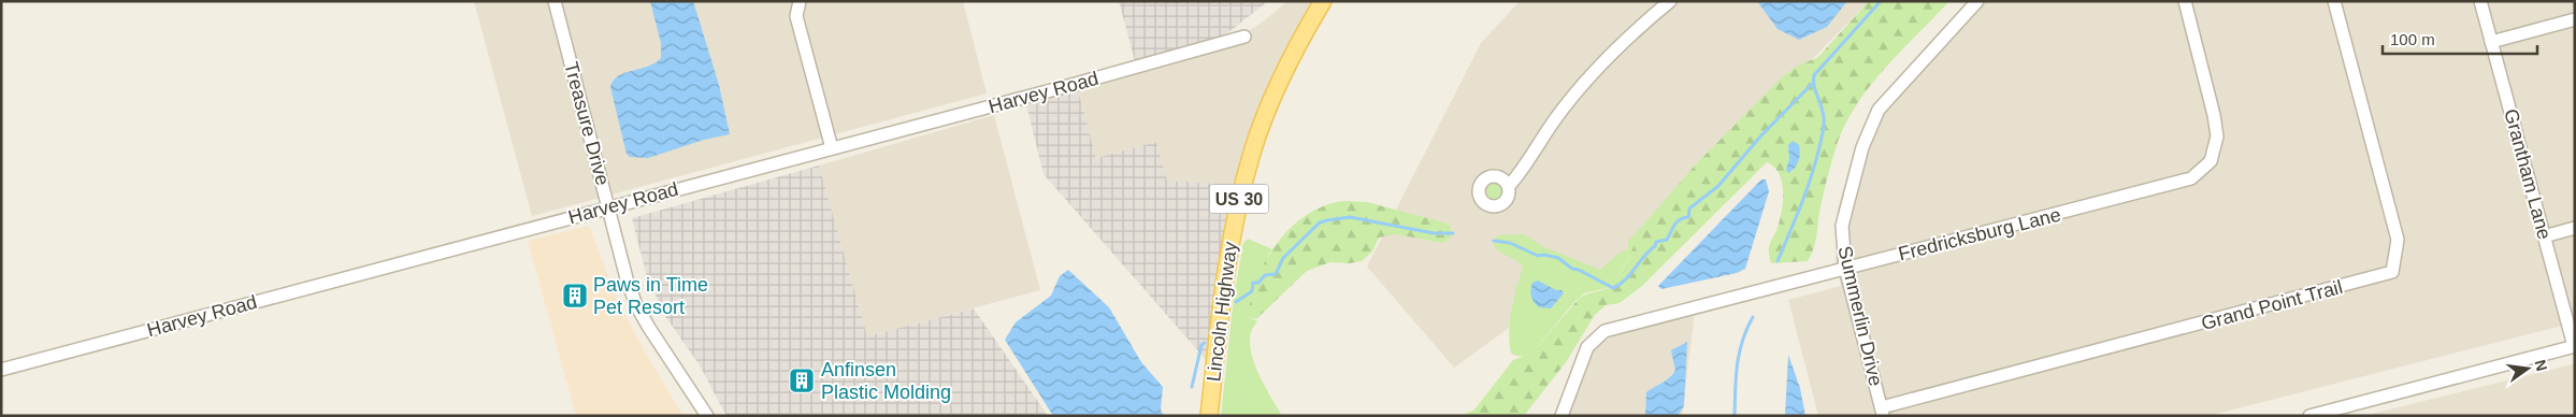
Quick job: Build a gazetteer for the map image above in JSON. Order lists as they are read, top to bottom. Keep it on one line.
{"streets":{"main road":["US 30","Lincoln Highway"],"street":["Harvey Road","Treasure Drive","Grantham Lane","Fredricksburg Lane","Grand Point Trail","Summerlin Drive"]},"crossings":[["Harvey Road","Treasure Drive"],["Fredricksburg Lane","Summerlin Drive"],["Grand Point Trail","Summerlin Drive"]],"places":{"building":["Paws in Time Pet Resort","Anfinsen Plastic Molding"]},"scale_bar":"100 m","north":"right"}
